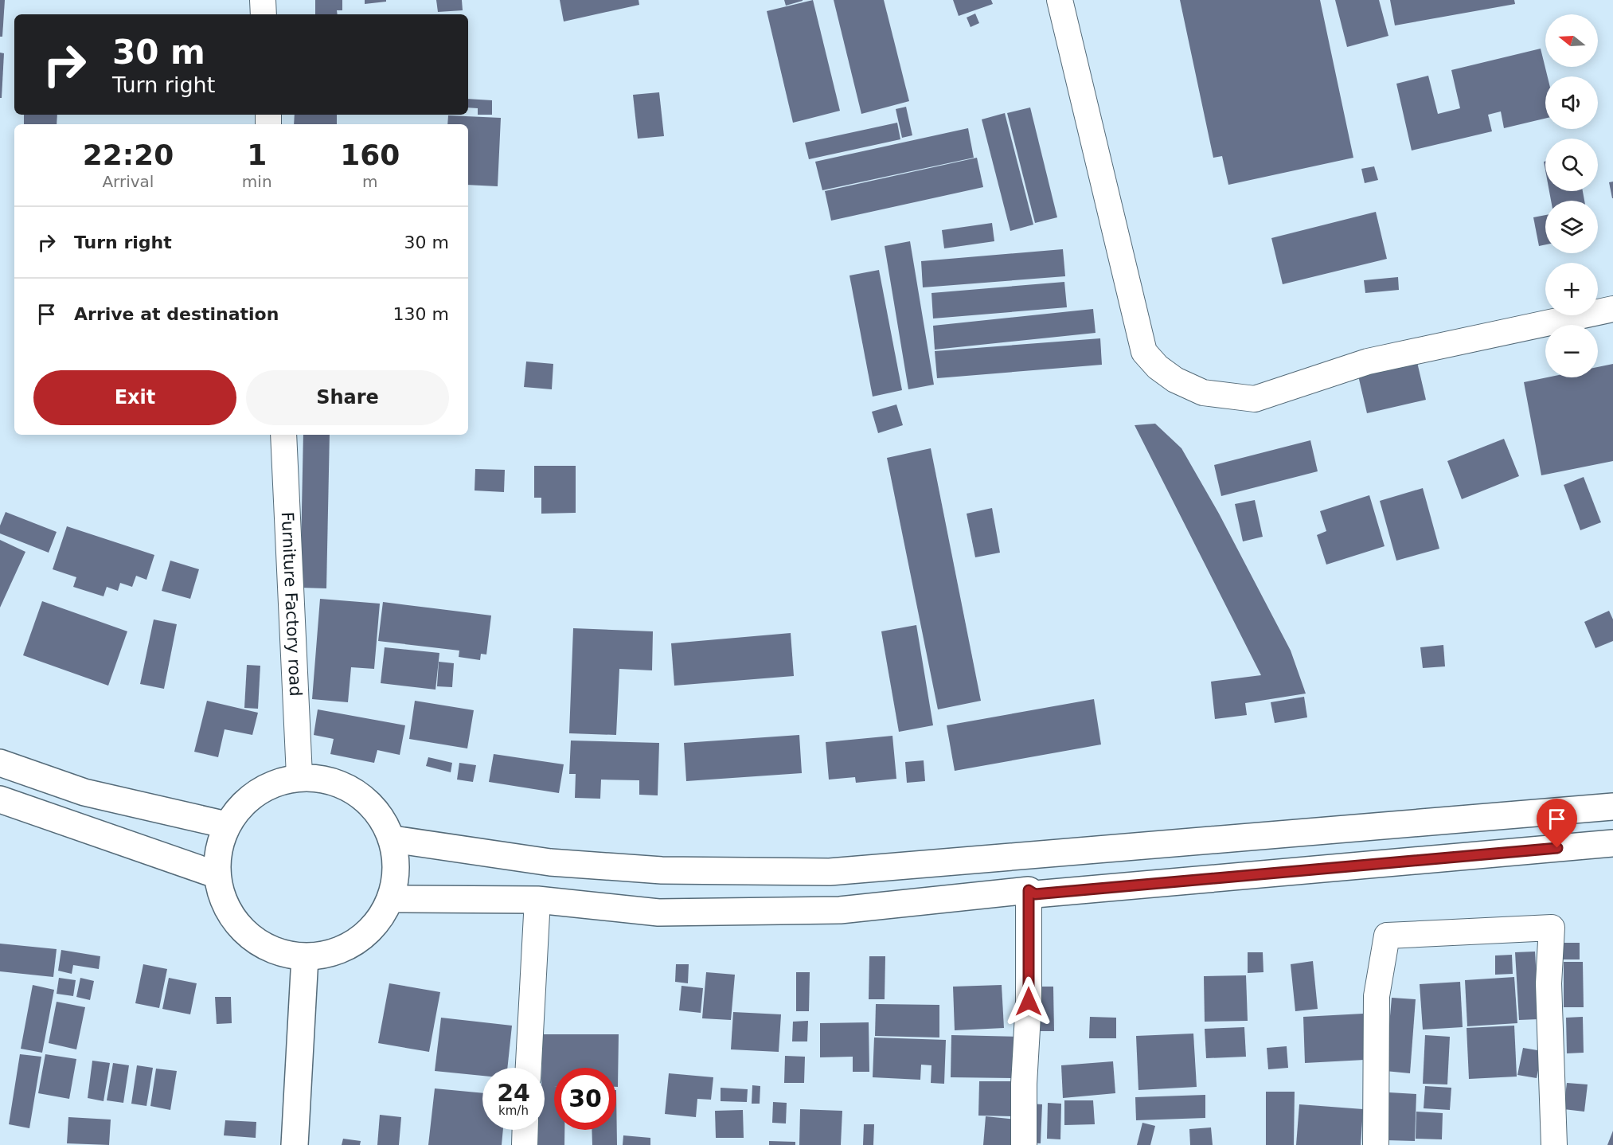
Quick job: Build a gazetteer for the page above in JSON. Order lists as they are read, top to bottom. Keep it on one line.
{"streets":{"street":["Furniture Factory road"]},"north":"left","page":{"map_buttons":["+","−"],"turn":["30 m","Turn right"],"eta":["22:20","Arrival","1","min","160","m"],"list":[{"name":"Turn right","value":"30 m"},{"name":"Arrive at destination","value":"130 m"}],"buttons":["Exit","Share"],"speed":"24 km/h","limit":"30"}}
